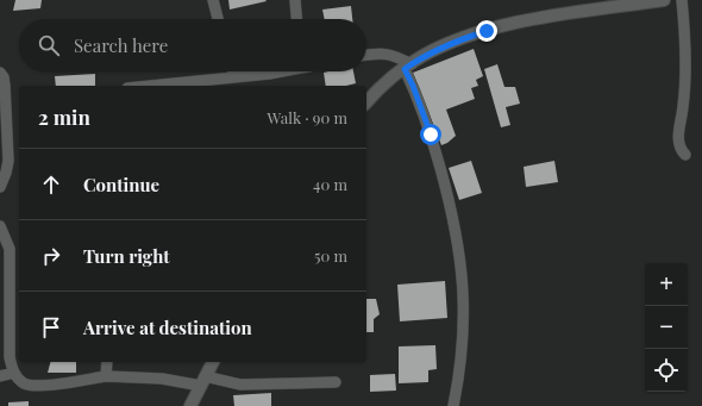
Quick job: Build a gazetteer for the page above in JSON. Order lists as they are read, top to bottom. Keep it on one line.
{"page":{"search":"Search here","heading":["2 min","Walk · 90 m"],"list":[["Continue","40 m"],["Turn right","50 m"],"Arrive at destination"],"map_buttons":["+","−"]}}
